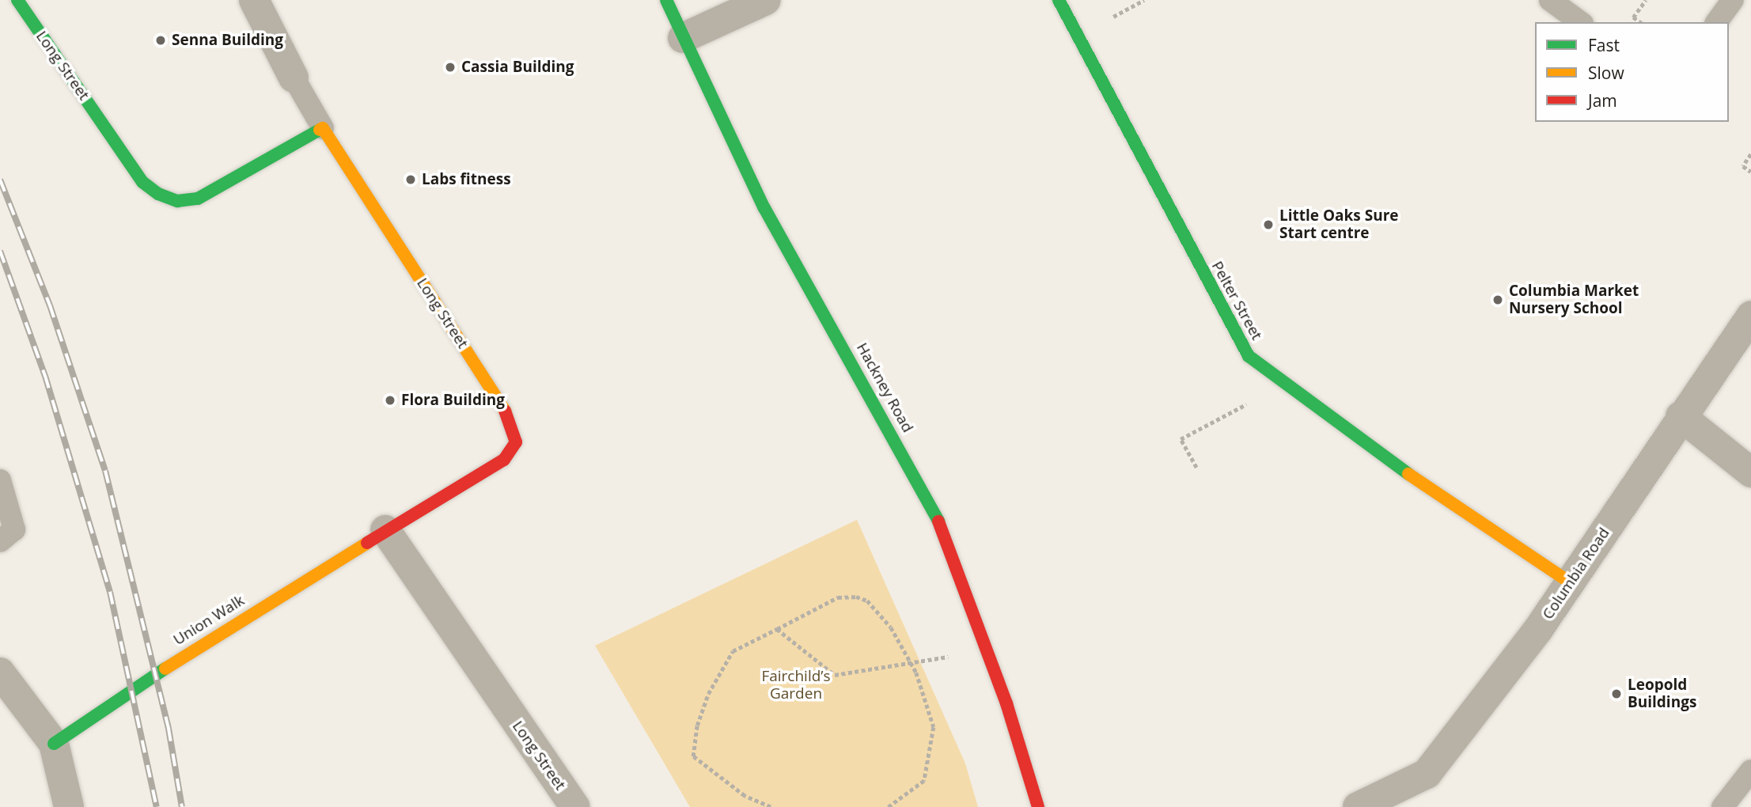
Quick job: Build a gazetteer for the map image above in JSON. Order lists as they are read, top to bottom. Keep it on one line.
{"streets":{"street":["Long Street","Pelter Street","Hackney Road","Columbia Road","Union Walk"]},"crossings":[["Long Street","Union Walk"],["Pelter Street","Columbia Road"]],"parks":["Fairchild’s Garden"],"places":["Senna Building","Cassia Building","Labs fitness","Little Oaks Sure Start centre","Columbia Market Nursery School","Flora Building","Leopold Buildings"],"legend":["Fast","Slow","Jam"]}
